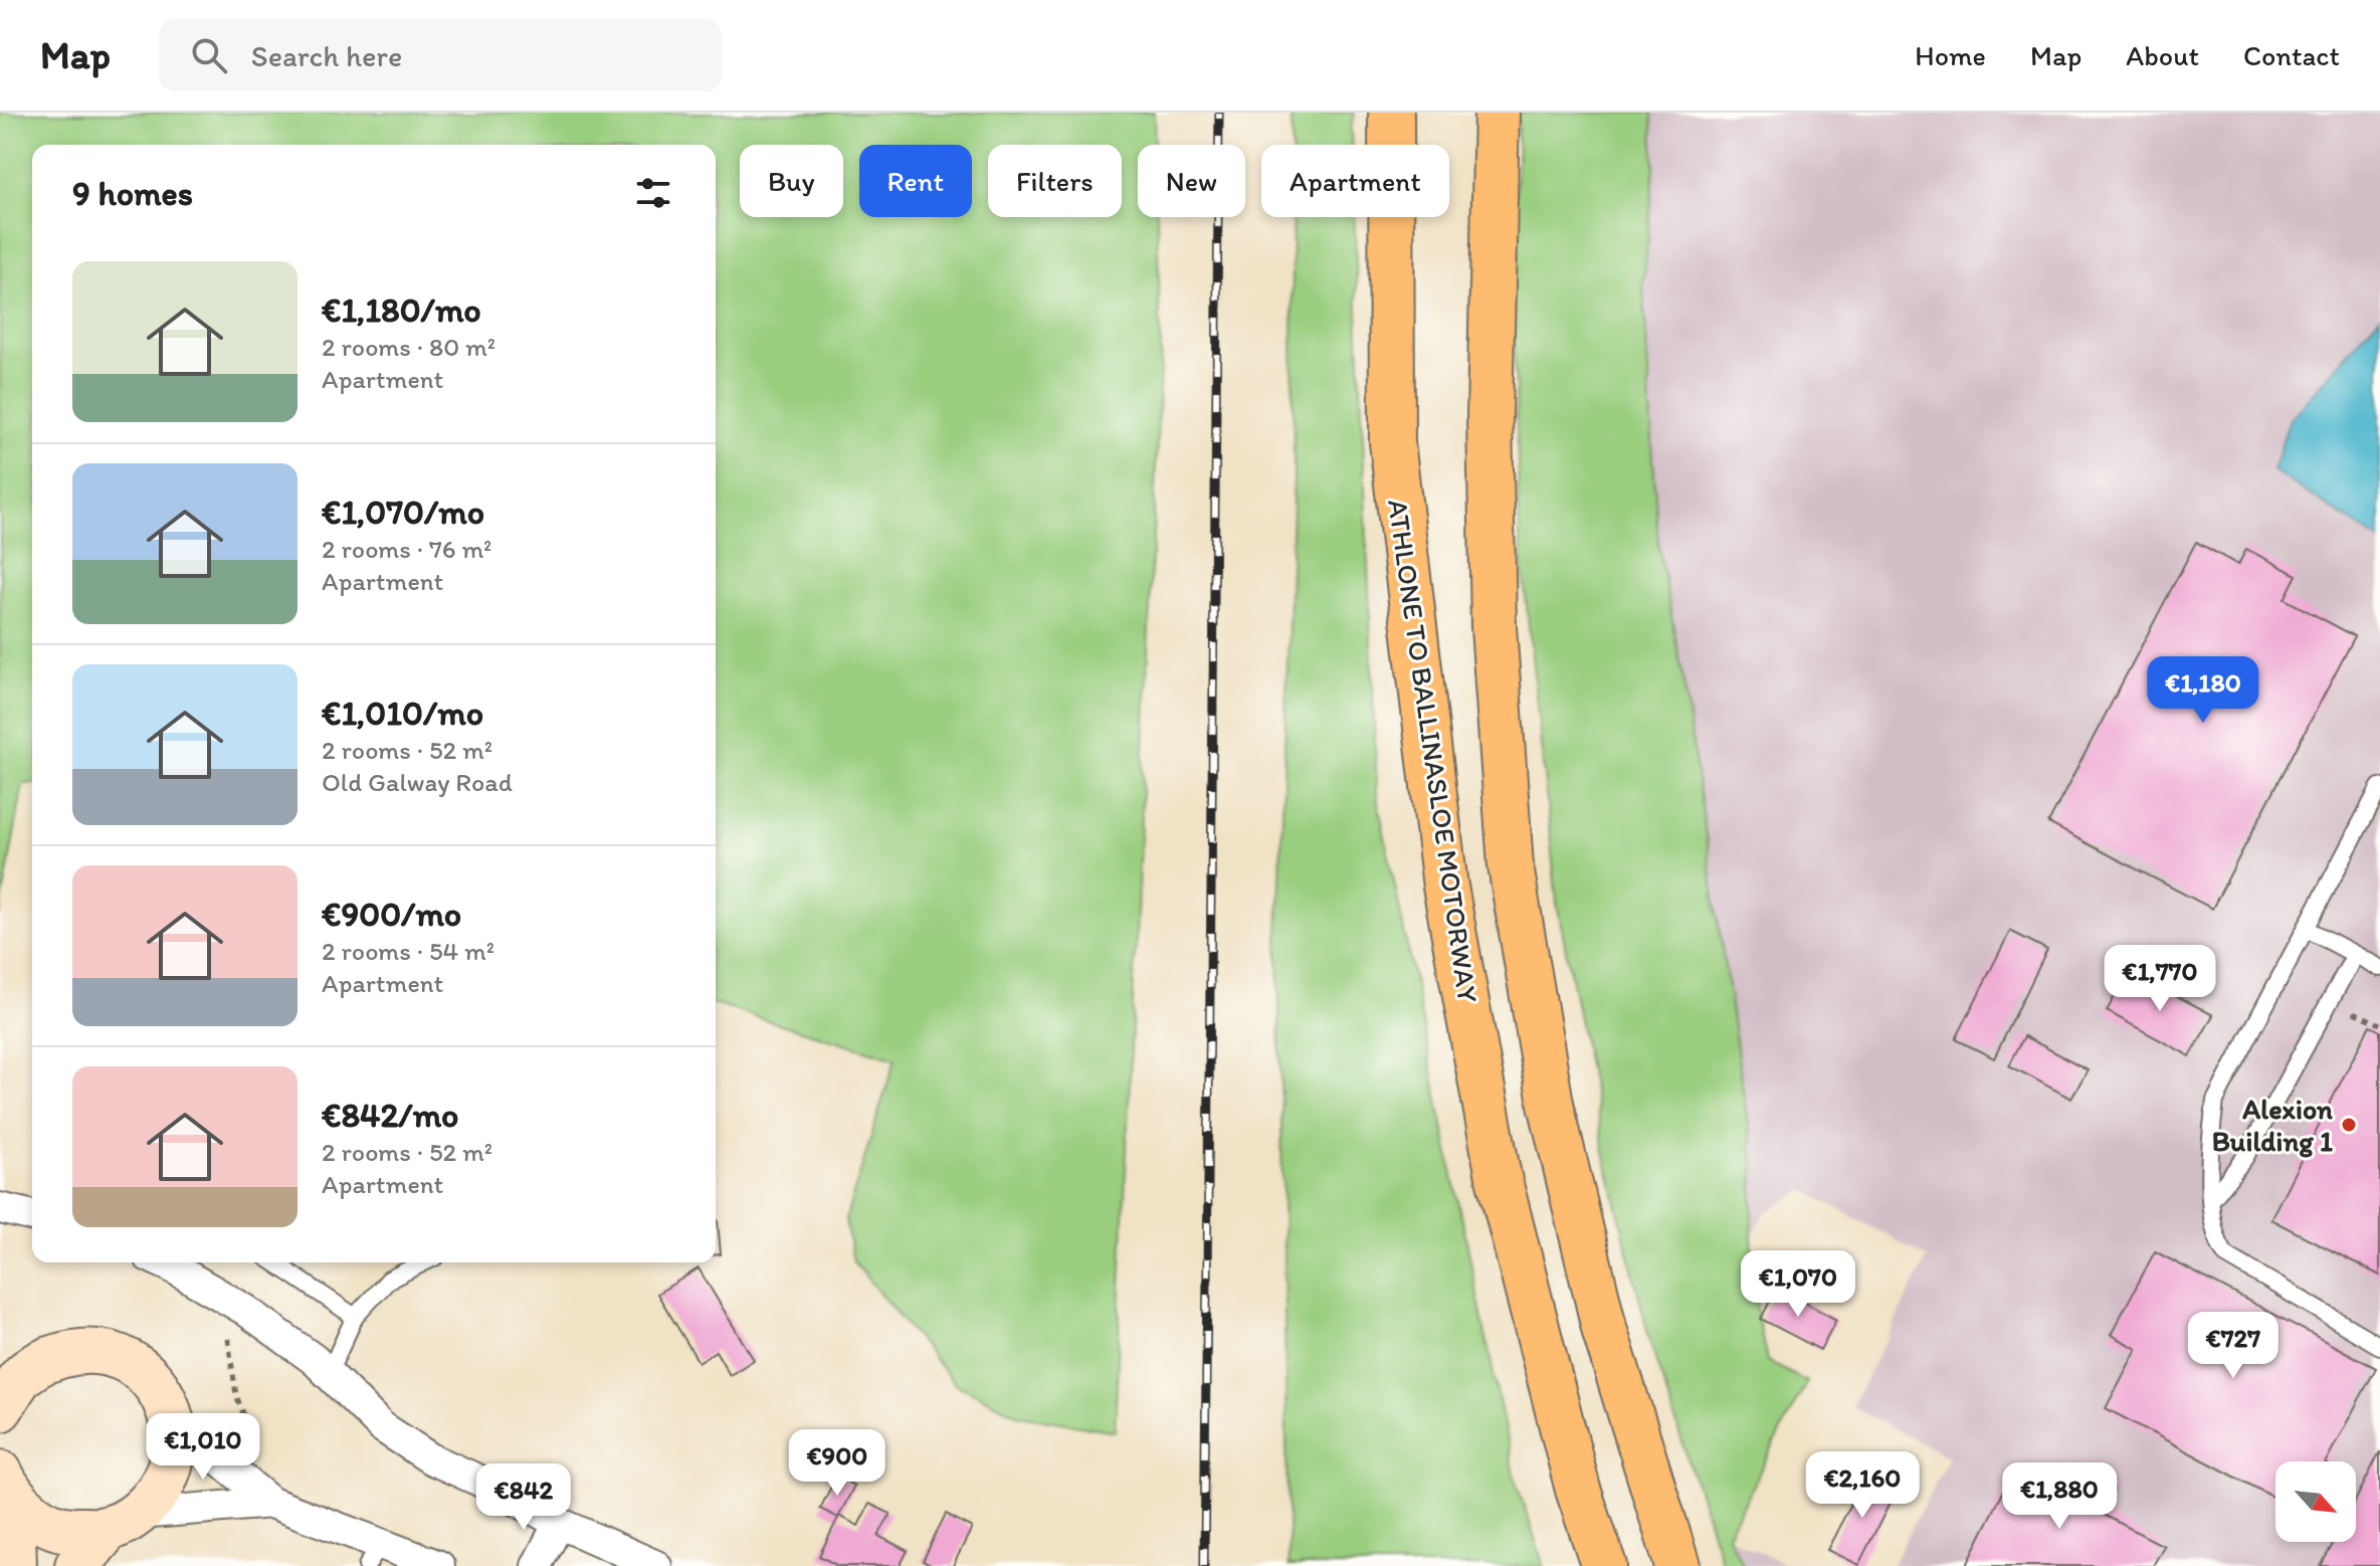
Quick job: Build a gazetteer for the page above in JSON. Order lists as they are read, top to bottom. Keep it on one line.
{"streets":{"highway":["ATHLONE TO BALLINASLOE MOTORWAY"]},"places":["Alexion Building 1"],"north":"bottom right","page":{"header":"Map","search":"Search here","nav":["Home","Map","About","Contact"],"chip":["Buy","Rent","Filters","New","Apartment"],"heading":"9 homes","list":[{"name":"€1,180/mo","note":"2 rooms · 80 m² · Apartment"},{"name":"€1,070/mo","note":"2 rooms · 76 m² · Apartment"},{"name":"€1,010/mo","note":"2 rooms · 52 m² · Old Galway Road"},{"name":"€900/mo","note":"2 rooms · 54 m² · Apartment"},{"name":"€842/mo","note":"2 rooms · 52 m² · Apartment"}],"price":["€1,180","€1,770","€1,070","€727","€1,010","€900","€2,160","€1,880","€842"]}}
